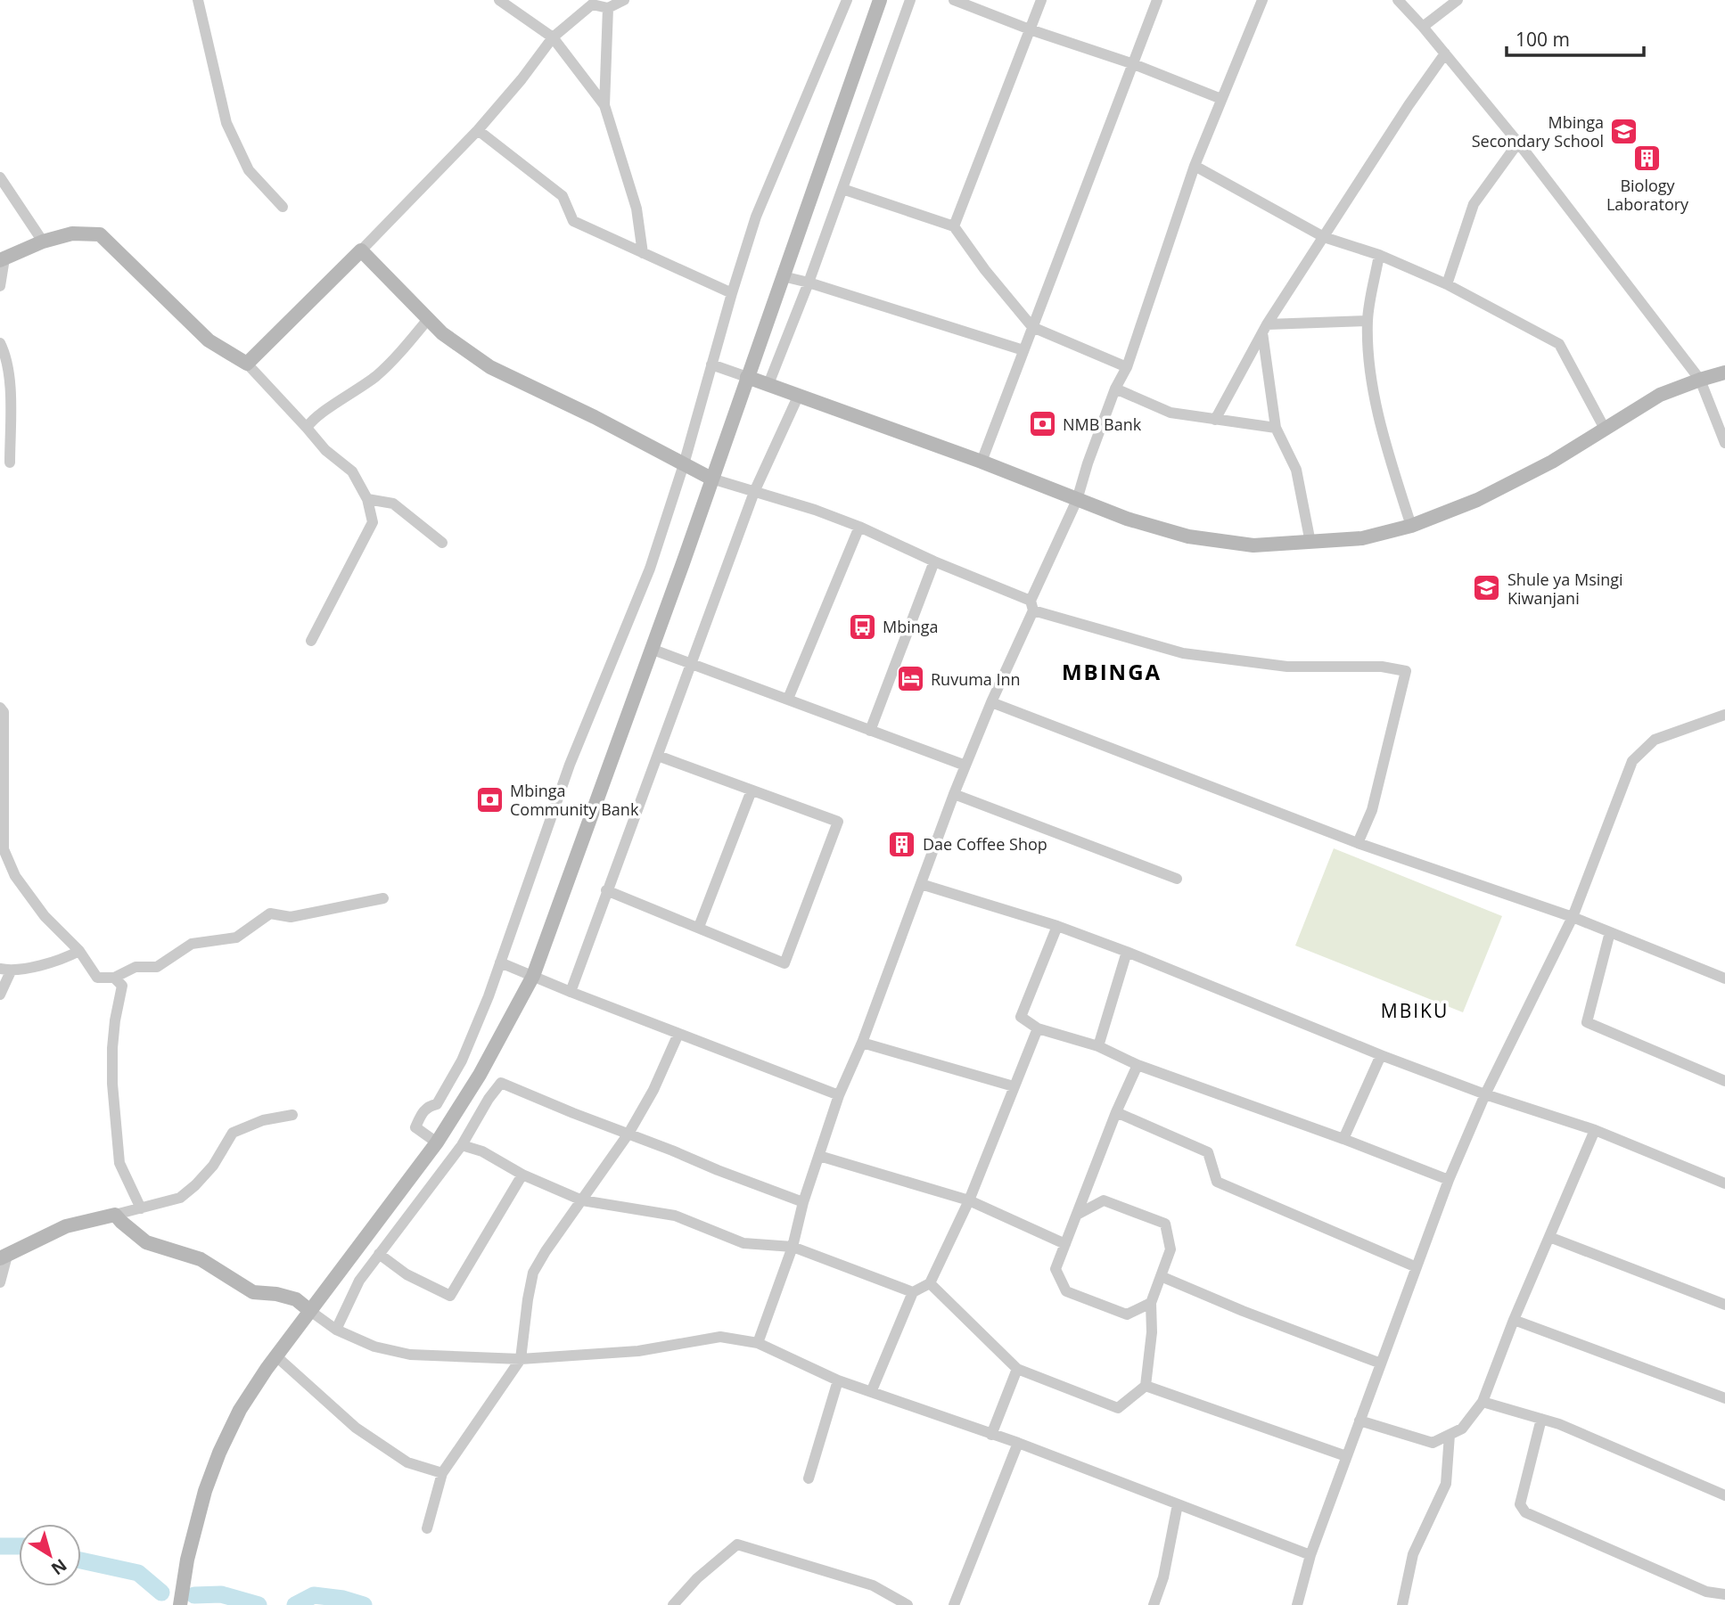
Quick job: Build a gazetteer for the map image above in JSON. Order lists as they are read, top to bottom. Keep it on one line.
{"districts":["MBINGA","MBIKU"],"places":{"school or university":["Mbinga Secondary School","Shule ya Msingi Kiwanjani"],"building":["Biology Laboratory","Dae Coffee Shop"],"bank":["NMB Bank","Mbinga Community Bank"],"bus stop":["Mbinga"],"hotel":["Ruvuma Inn"]},"scale_bar":"100 m","north":"bottom right"}
